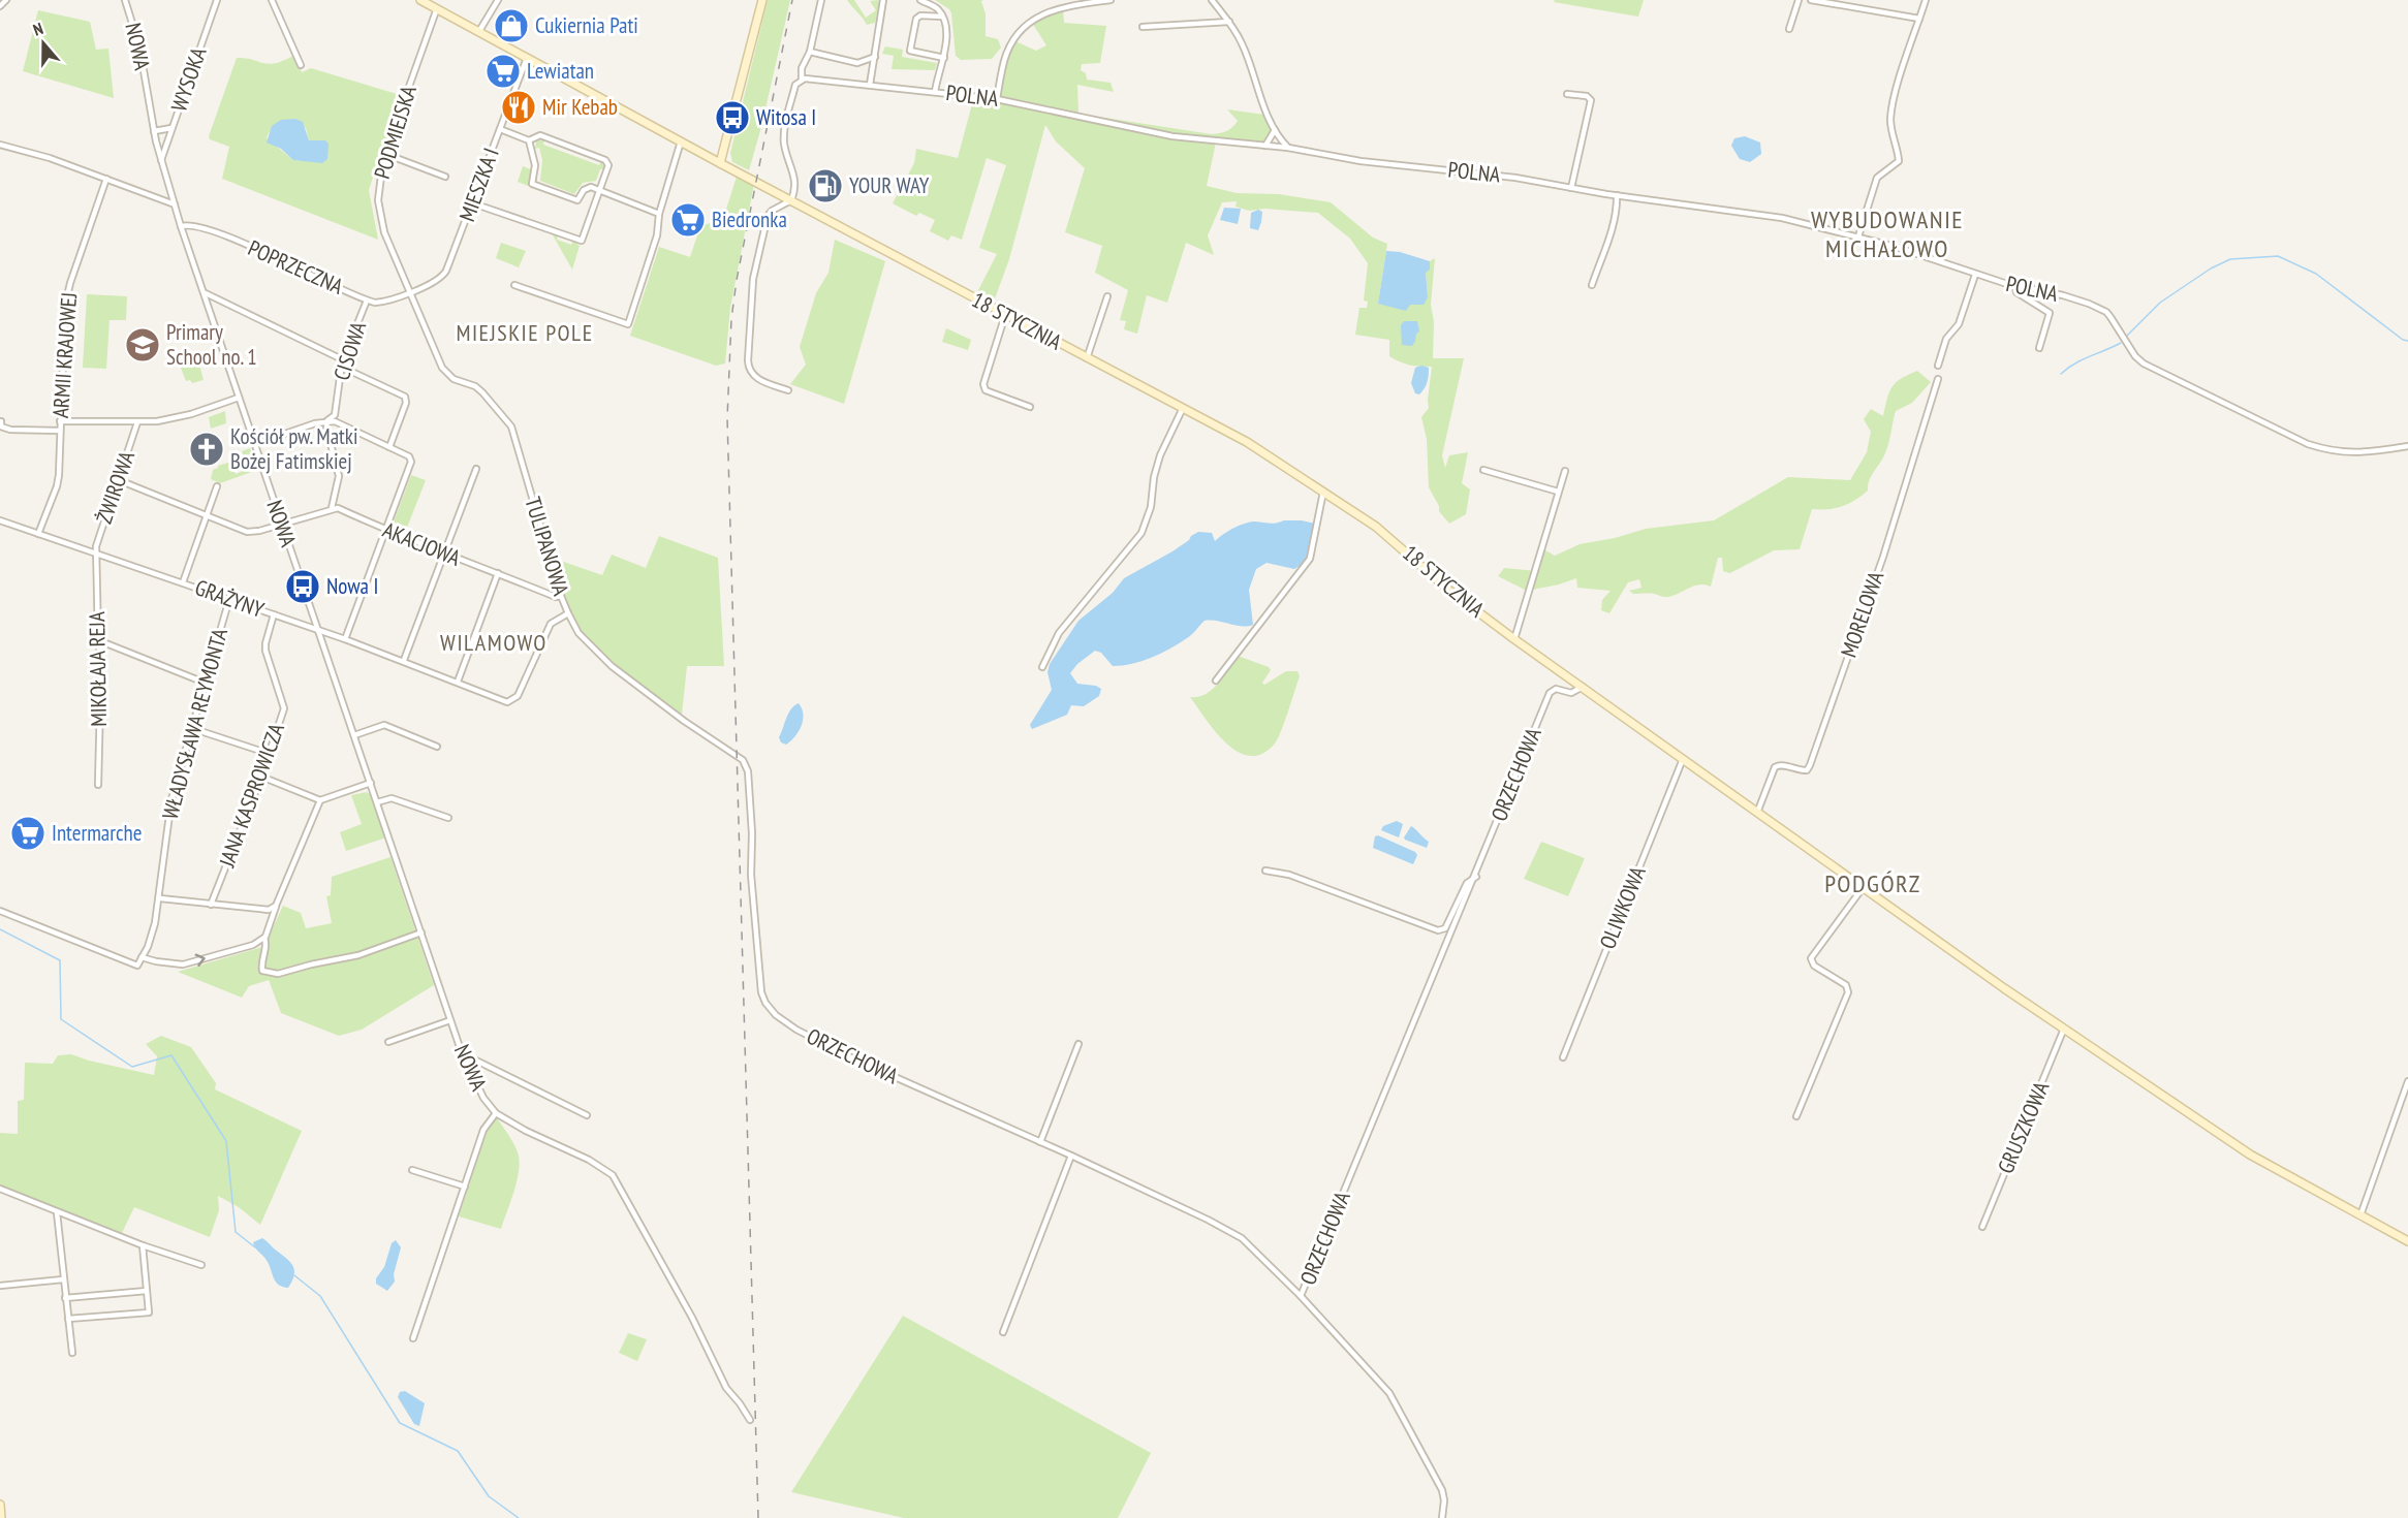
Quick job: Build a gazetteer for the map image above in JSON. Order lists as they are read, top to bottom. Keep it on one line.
{"streets":{"street":["NOWA","WYSOKA","POLNA","PODMIEJSKA","MIESZKA I","POPRZECZNA","18 STYCZNIA","CISOWA","ARMII KRAJOWEJ","ŻWIROWA","AKACJOWA","TULIPANOWA","GRAŻYNY","MORELOWA","MIKOŁAJA REJA","WŁADYSŁAWA REYMONTA","ORZECHOWA","JANA KASPROWICZA","OLIWKOWA","GRUSZKOWA"]},"crossings":[["NOWA","WYSOKA"],["NOWA","POPRZECZNA"],["NOWA","GRAŻYNY"],["PODMIEJSKA","MIESZKA I"],["PODMIEJSKA","POPRZECZNA"],["PODMIEJSKA","18 STYCZNIA"],["PODMIEJSKA","TULIPANOWA"],["MIESZKA I","POPRZECZNA"],["MIESZKA I","18 STYCZNIA"],["MIESZKA I","TULIPANOWA"],["POPRZECZNA","CISOWA"],["POPRZECZNA","TULIPANOWA"],["18 STYCZNIA","MORELOWA"],["18 STYCZNIA","ORZECHOWA"],["18 STYCZNIA","OLIWKOWA"],["18 STYCZNIA","GRUSZKOWA"],["CISOWA","AKACJOWA"],["ARMII KRAJOWEJ","GRAŻYNY"],["ŻWIROWA","GRAŻYNY"],["ŻWIROWA","MIKOŁAJA REJA"],["AKACJOWA","TULIPANOWA"],["TULIPANOWA","GRAŻYNY"],["TULIPANOWA","ORZECHOWA"],["GRAŻYNY","MIKOŁAJA REJA"],["GRAŻYNY","WŁADYSŁAWA REYMONTA"],["GRAŻYNY","JANA KASPROWICZA"]],"districts":["WYBUDOWANIE MICHAŁOWO","MIEJSKIE POLE","WILAMOWO","PODGÓRZ"],"places":{"shop":["Cukiernia Pati"],"supermarket":["Lewiatan","Biedronka","Intermarche"],"restaurant":["Mir Kebab"],"bus stop":["Witosa I","Nowa I"],"fuel station":["YOUR WAY"],"school or university":["Primary School no. 1"],"church":["Kościół pw. Matki Bożej Fatimskiej"]},"north":"top"}
